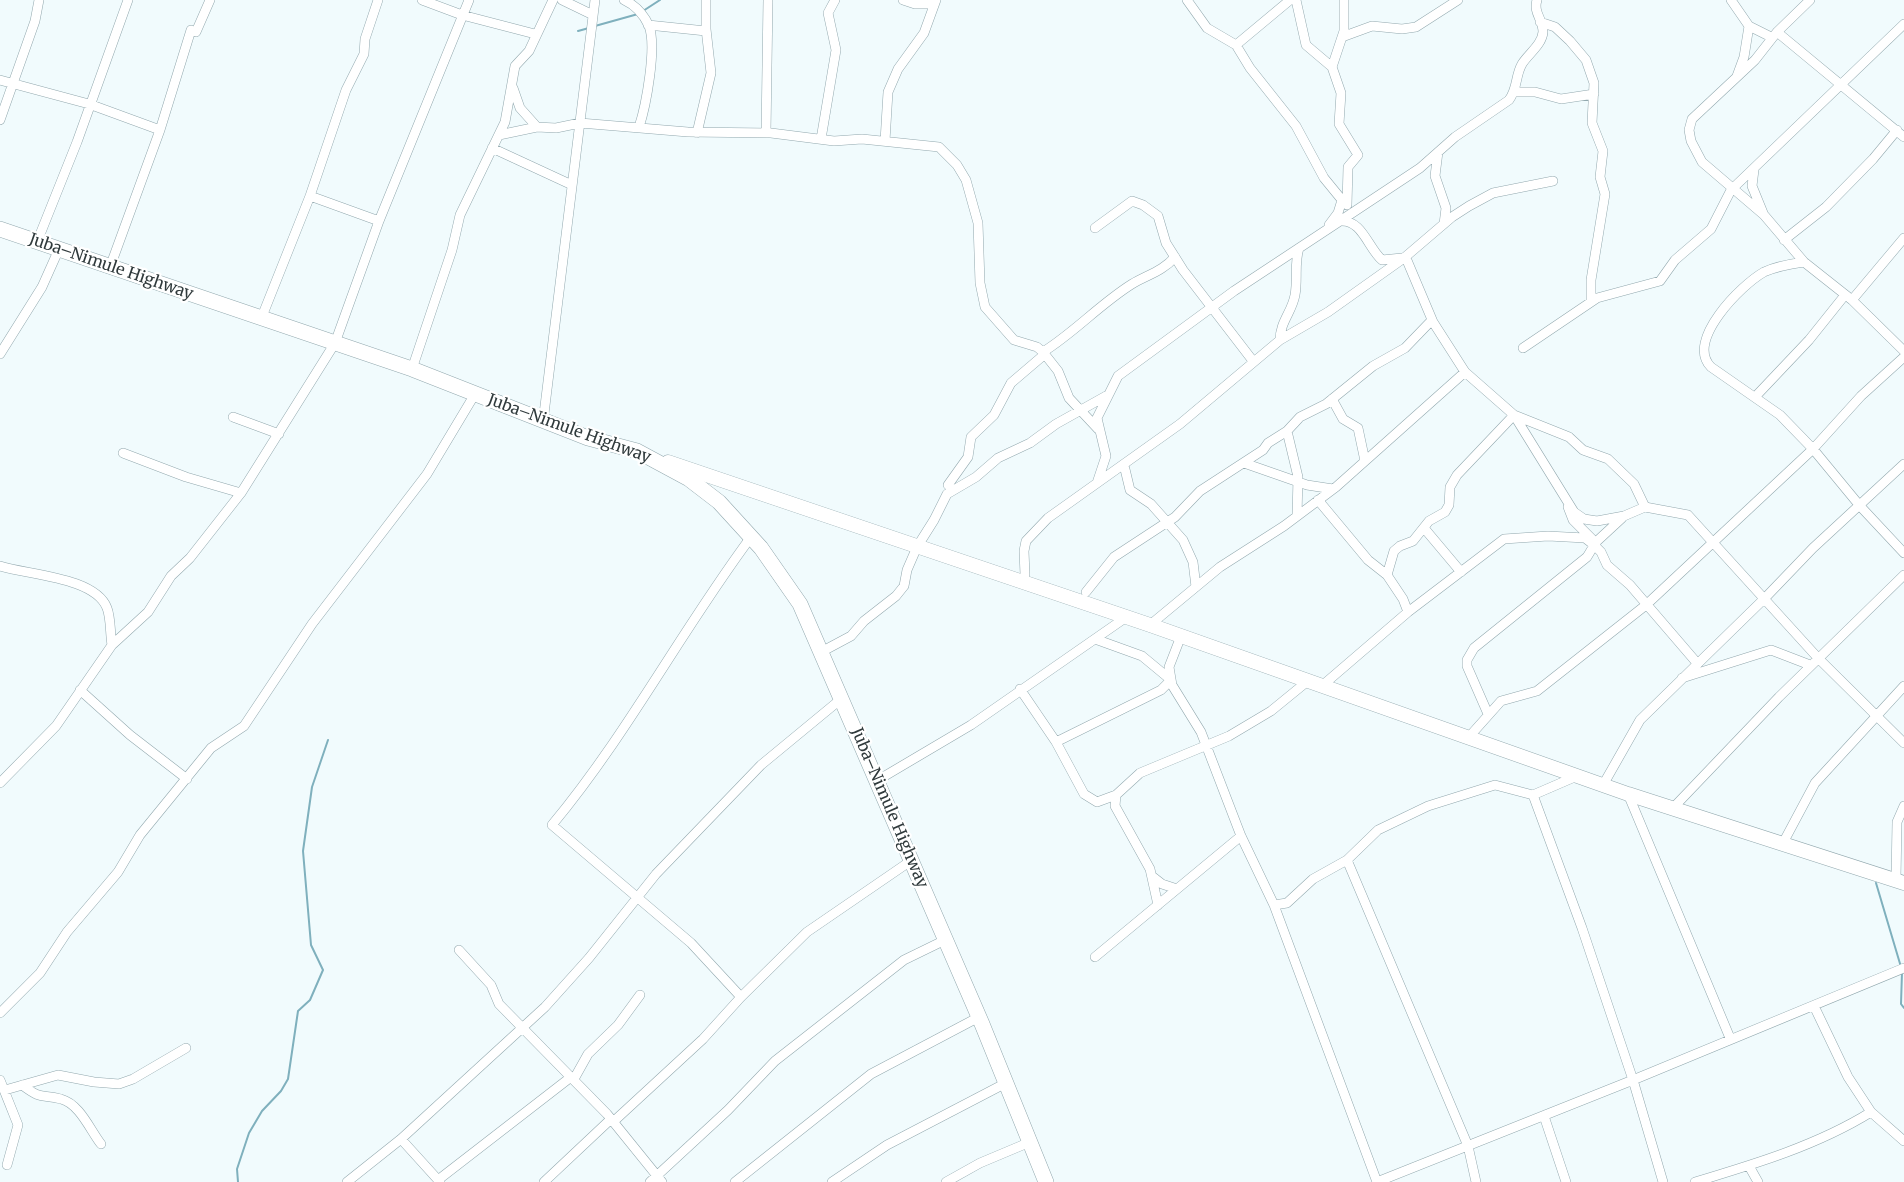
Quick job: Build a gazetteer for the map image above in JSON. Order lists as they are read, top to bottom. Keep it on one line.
{"streets":{"main road":["Juba–Nimule Highway"]}}
